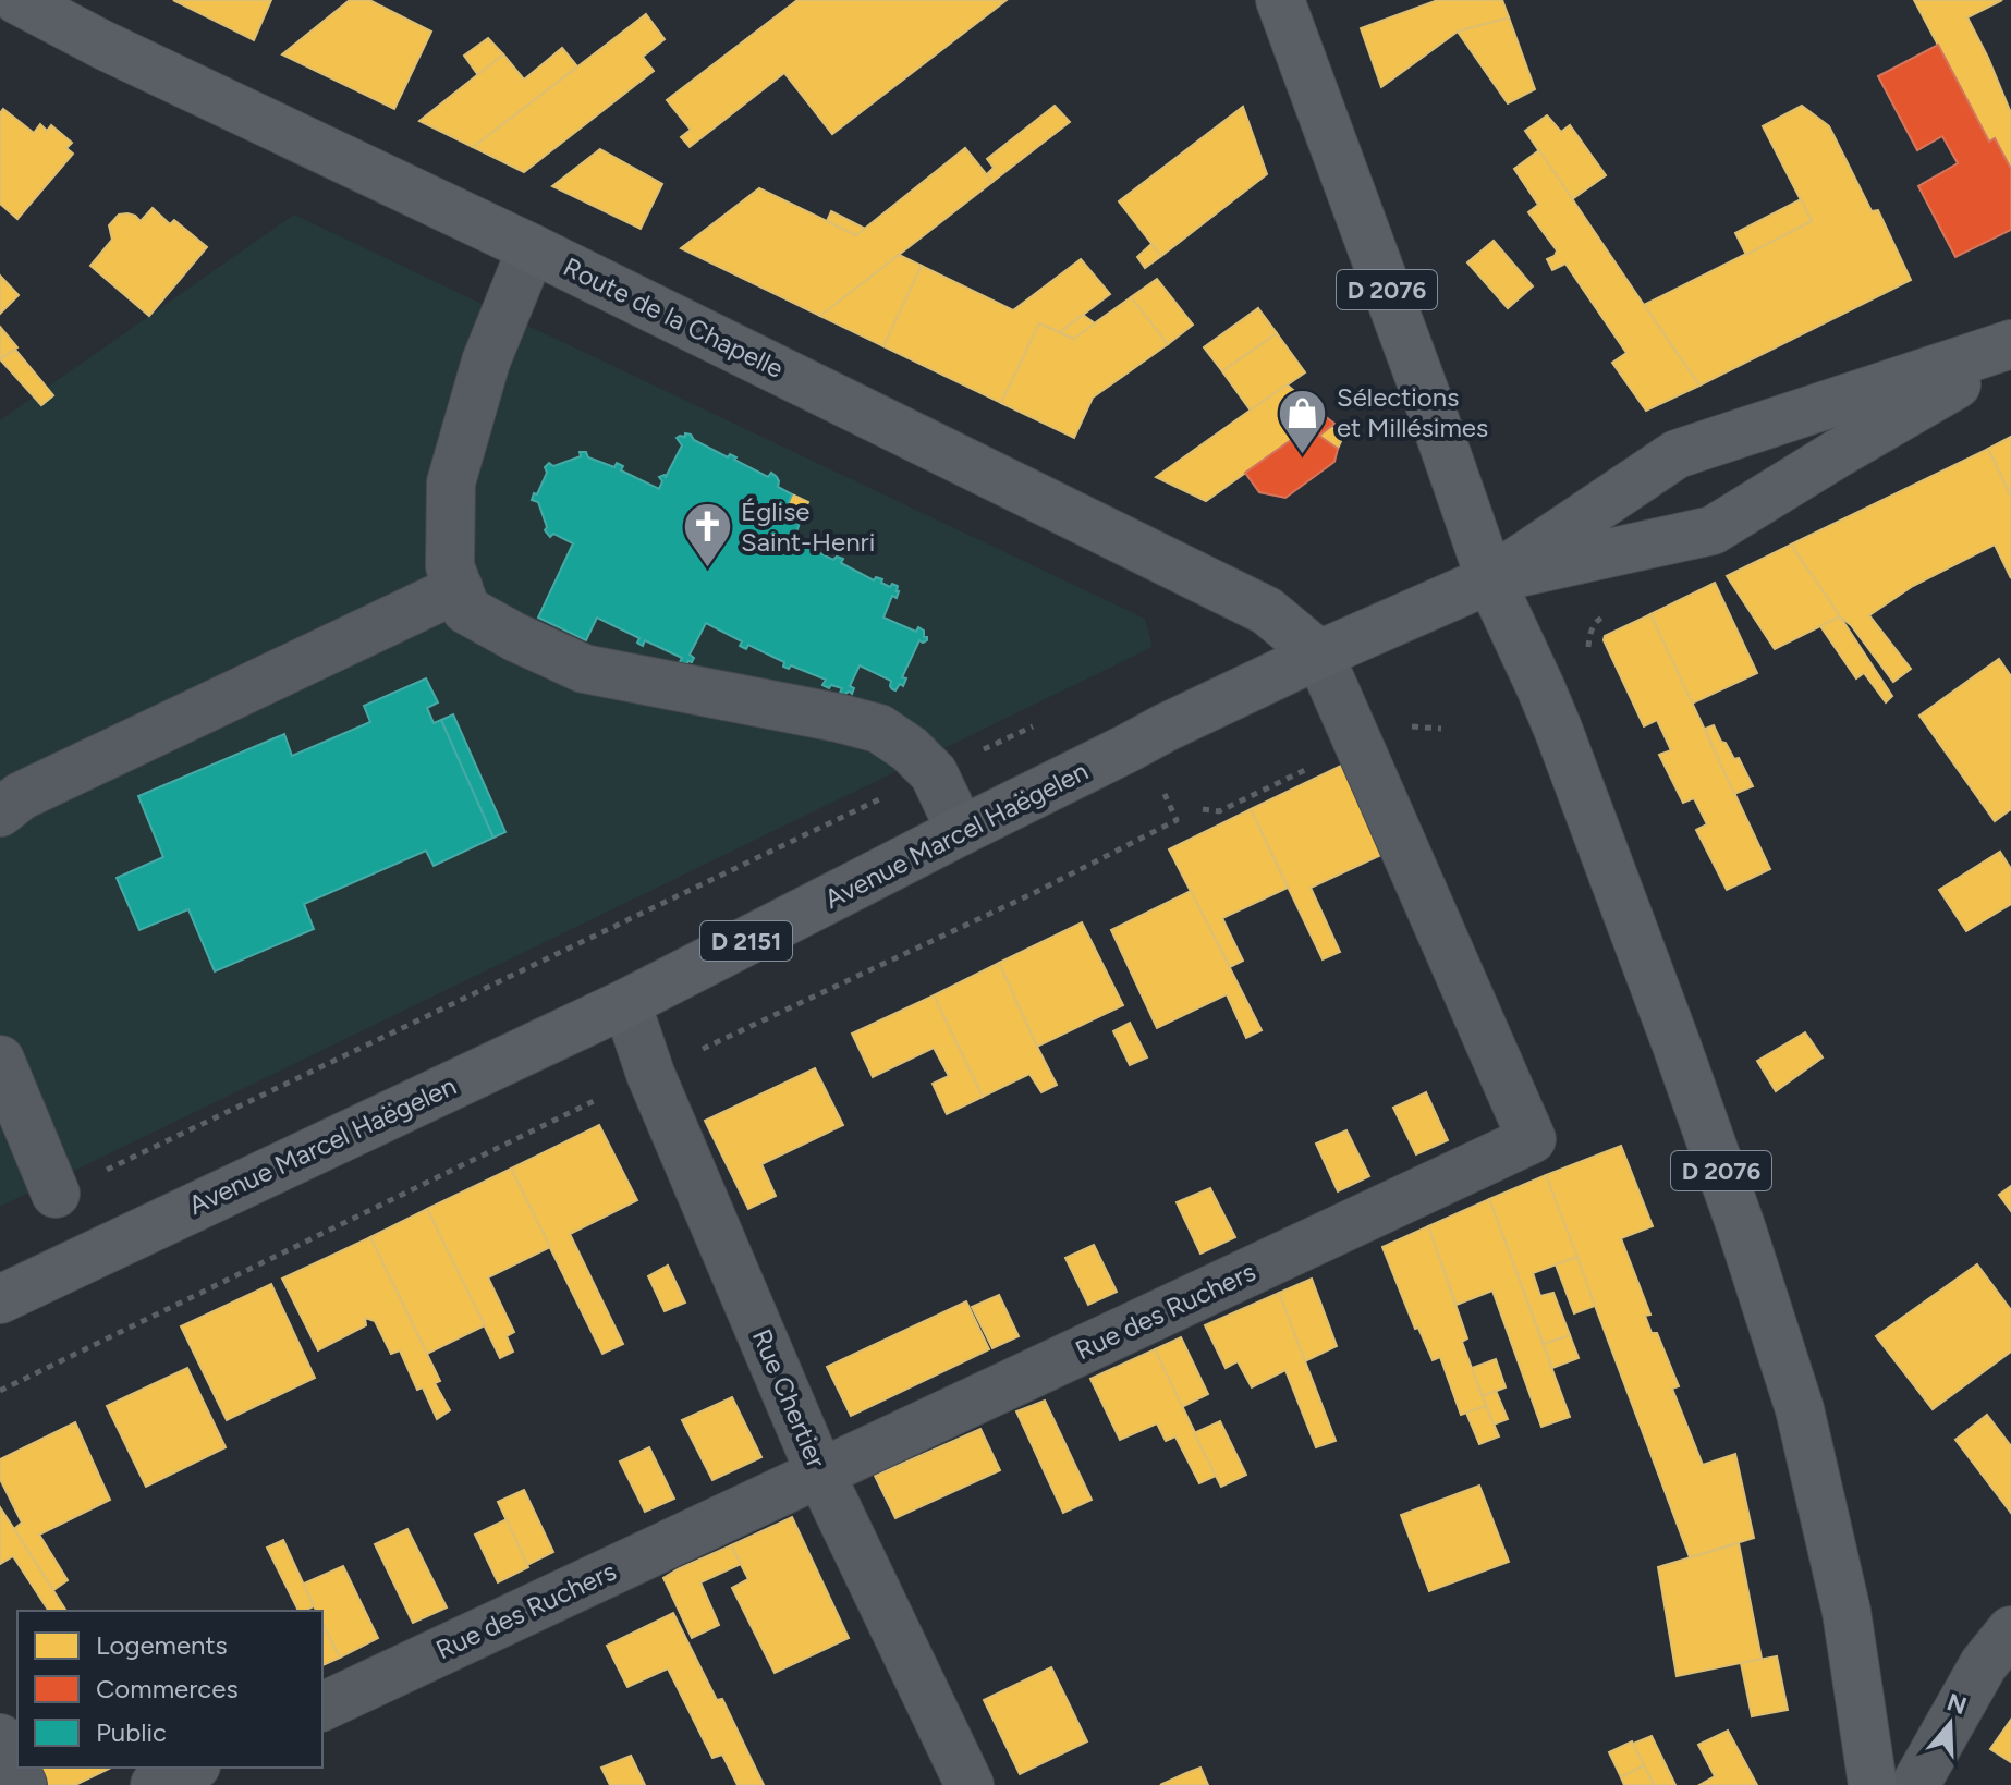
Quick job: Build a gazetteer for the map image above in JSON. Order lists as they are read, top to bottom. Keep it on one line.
{"streets":{"main road":["D 2076","Route de la Chapelle","Avenue Marcel Haëgelen","D 2151"],"street":["Rue des Ruchers","Rue Chertier"]},"crossings":[["D 2076","Avenue Marcel Haëgelen"],["Route de la Chapelle","Avenue Marcel Haëgelen"],["Route de la Chapelle","Rue des Ruchers"],["Avenue Marcel Haëgelen","Rue des Ruchers"],["Avenue Marcel Haëgelen","Rue Chertier"],["Rue des Ruchers","Rue Chertier"]],"places":{"shop":["Sélections et Millésimes"],"church":["Église Saint-Henri"]},"legend":["Logements","Commerces","Public"],"north":"top"}
